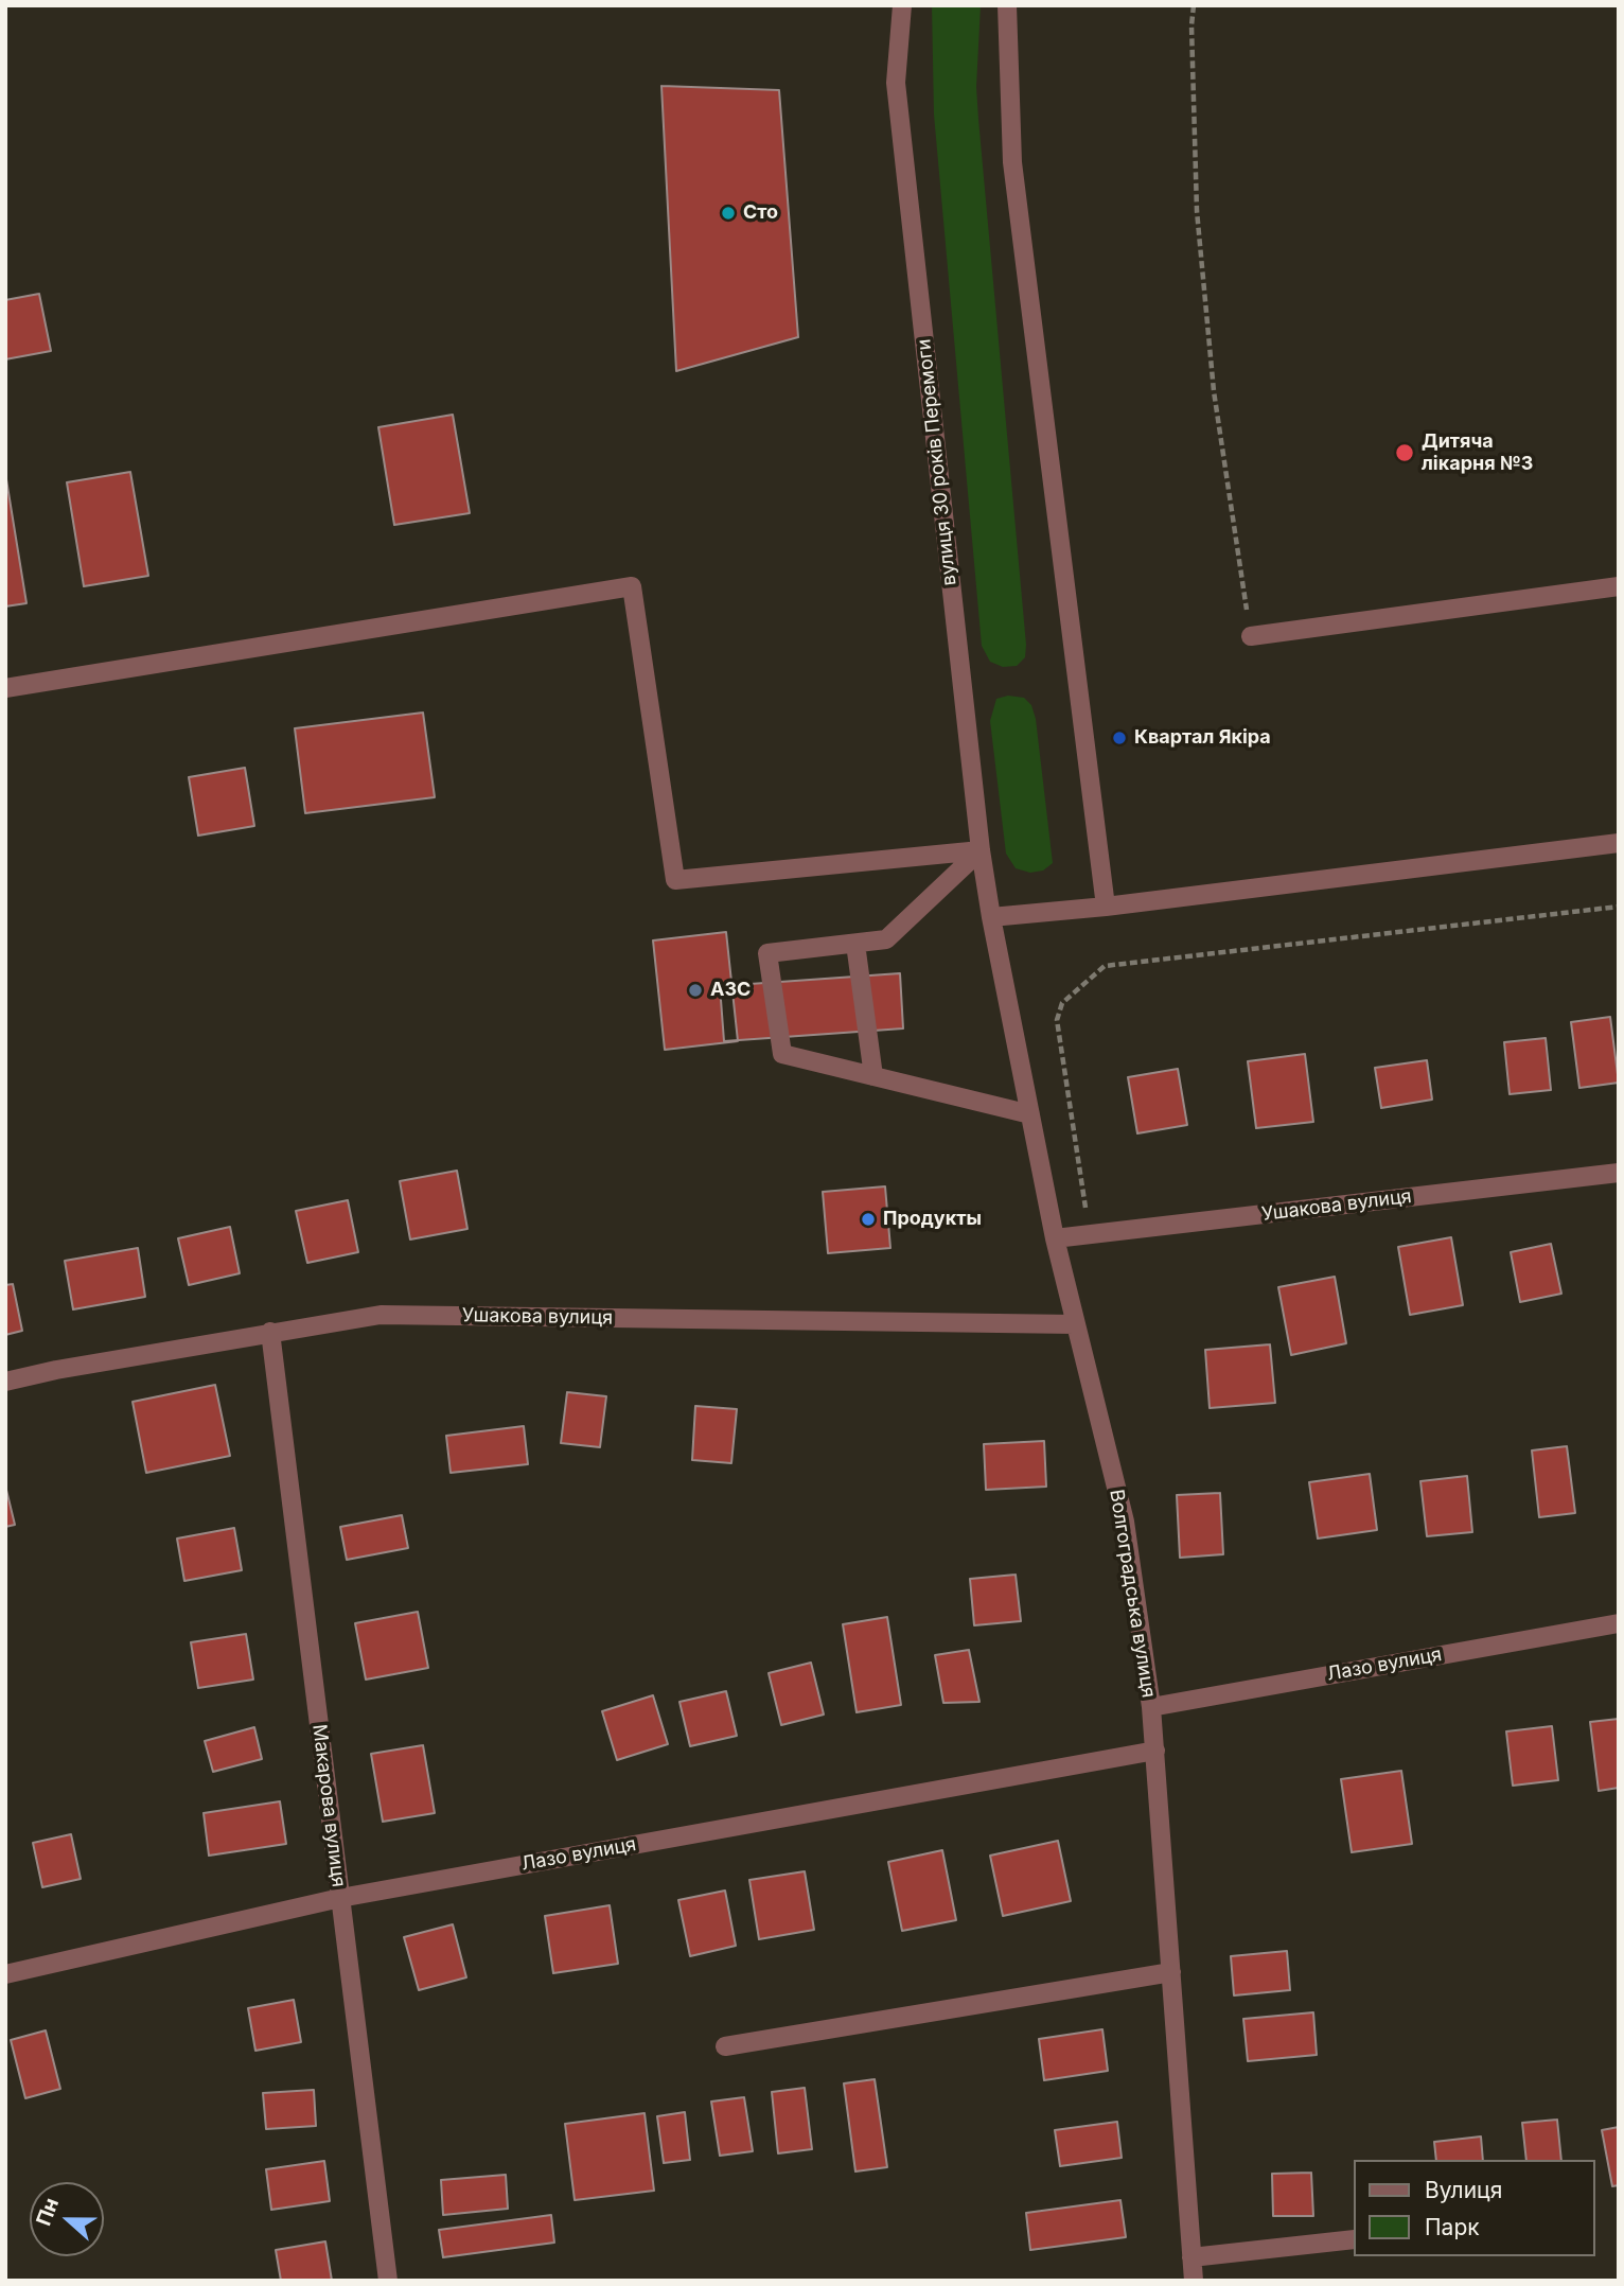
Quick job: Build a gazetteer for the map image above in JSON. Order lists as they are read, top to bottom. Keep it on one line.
{"streets":{"street":["вулиця 30 років Перемоги","Ушакова вулиця","Волгоградська вулиця","Лазо вулиця","Макарова вулиця"]},"crossings":[["вулиця 30 років Перемоги","Волгоградська вулиця"],["Ушакова вулиця","Волгоградська вулиця"],["Ушакова вулиця","Макарова вулиця"],["Волгоградська вулиця","Лазо вулиця"],["Лазо вулиця","Макарова вулиця"]],"places":["Сто","Дитяча лікарня №3","Квартал Якіра","АЗС","Продукты"],"legend":["Вулиця","Парк"],"north":"left"}
